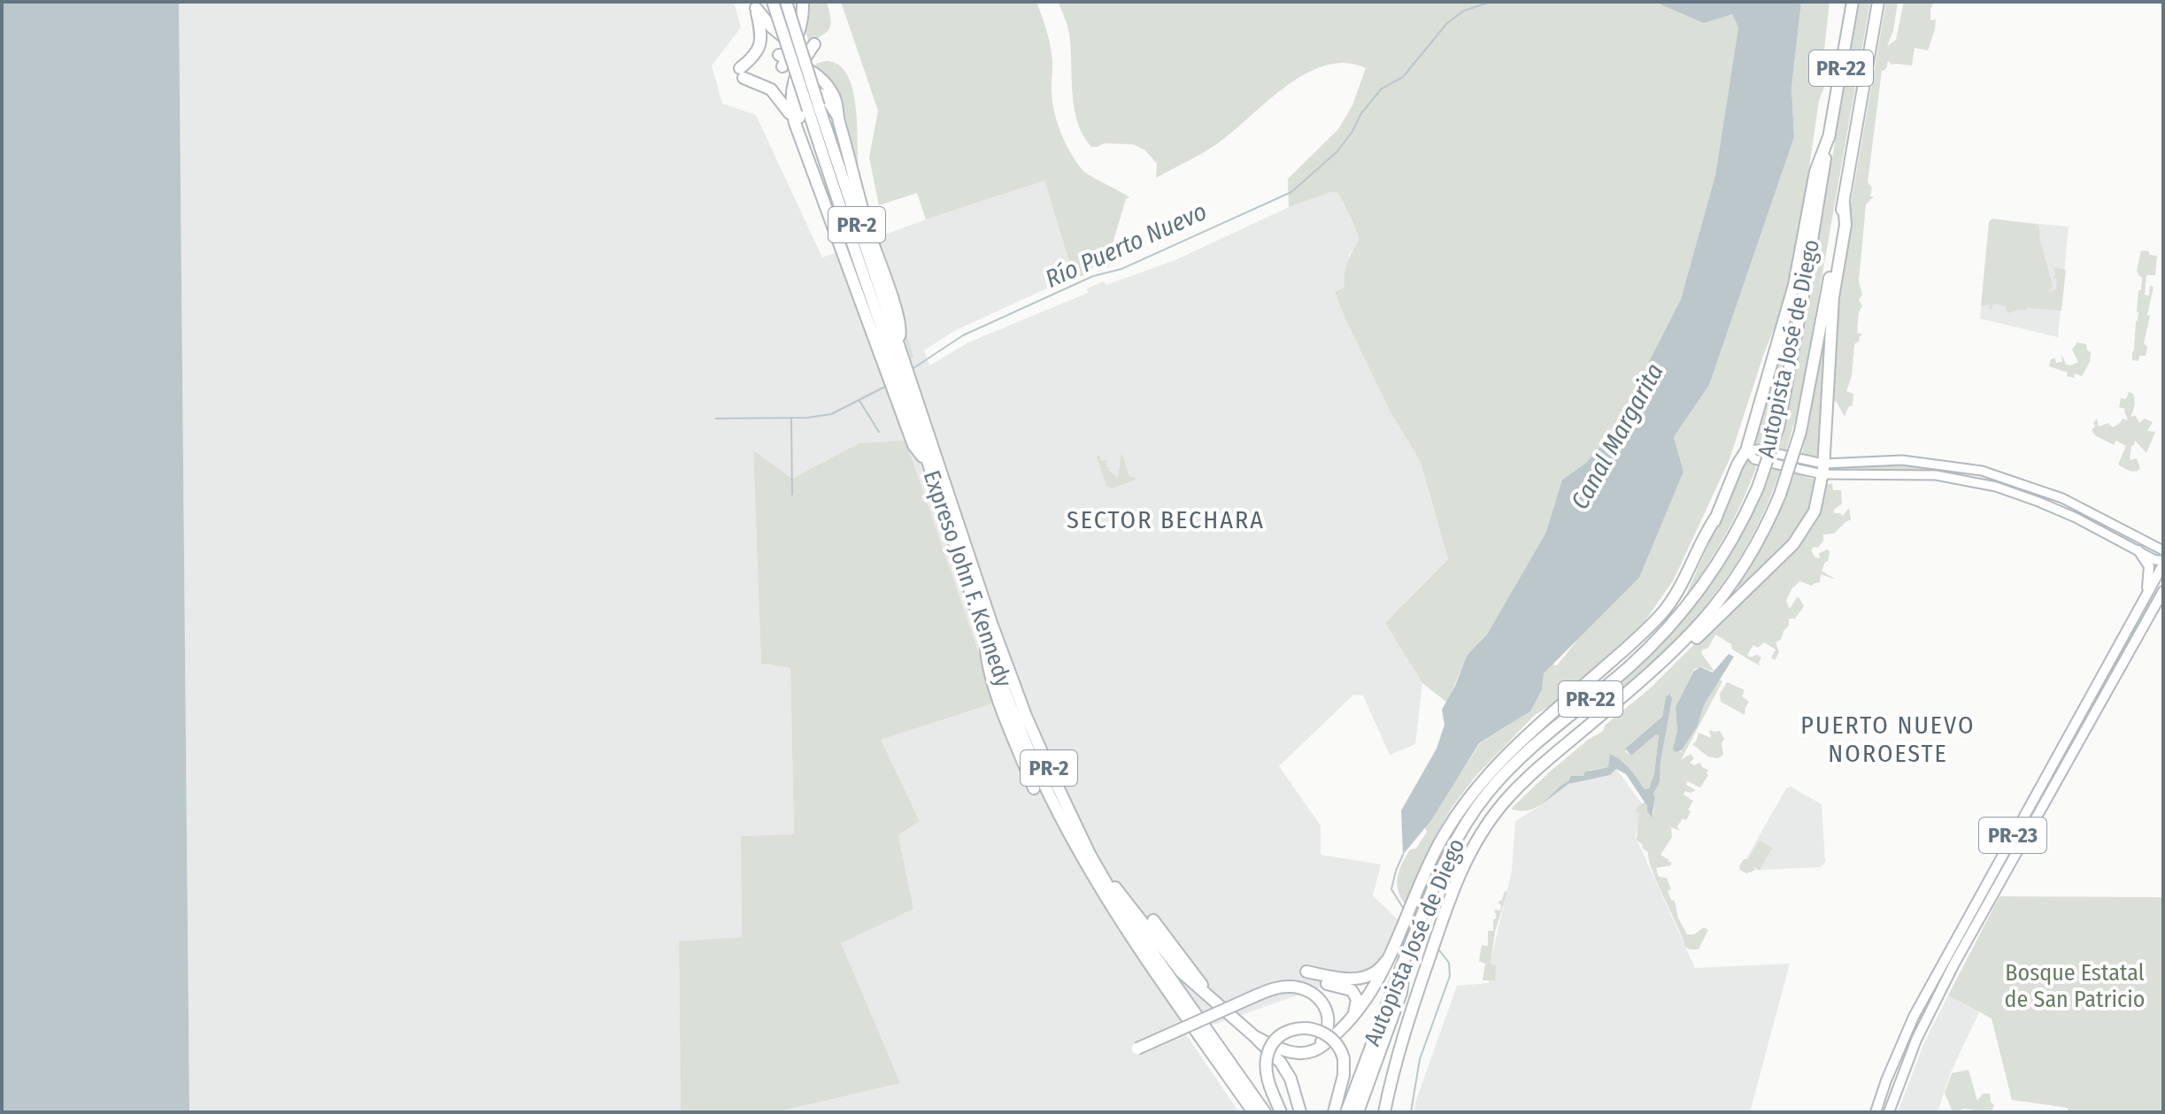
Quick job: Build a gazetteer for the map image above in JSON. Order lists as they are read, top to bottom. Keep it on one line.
{"streets":{"highway":["PR-22","PR-2","Autopista José de Diego","Expreso John F. Kennedy"],"main road":["PR-23"]},"districts":["SECTOR BECHARA","PUERTO NUEVO NOROESTE"],"water":["Río Puerto Nuevo","Canal Margarita"],"parks":["Bosque Estatal de San Patricio"]}
